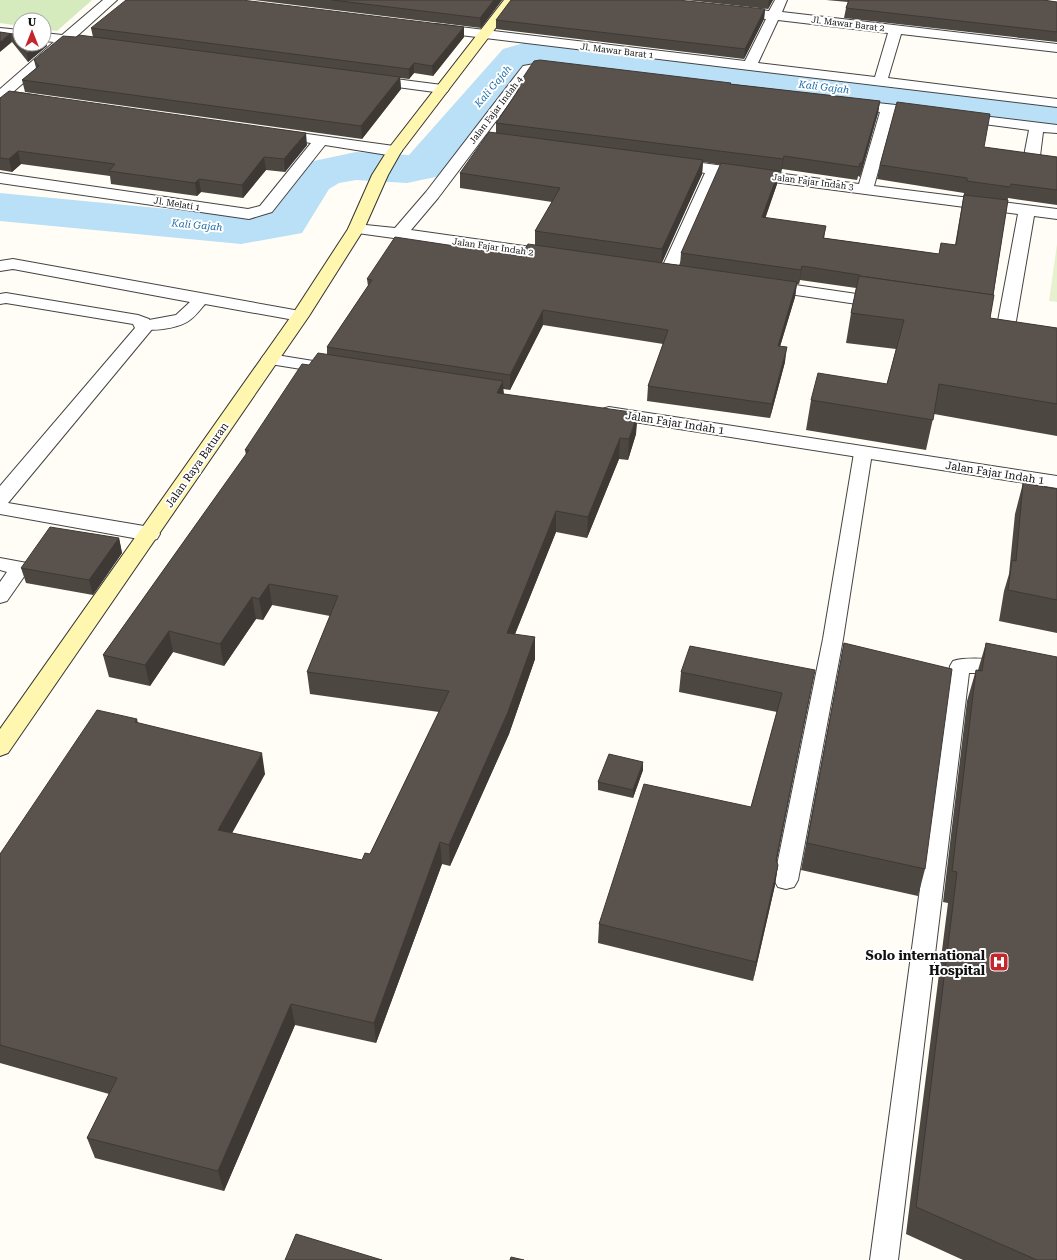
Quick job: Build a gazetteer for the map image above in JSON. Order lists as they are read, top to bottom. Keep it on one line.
{"streets":{"main road":["Jalan Raya Baturan"],"street":["Jl. Mawar Barat 2","Jl. Mawar Barat 1","Jalan Fajar Indah 4","Jalan Fajar Indah 3","Jl. Melati 1","Jalan Fajar Indah 2","Jalan Fajar Indah 1"]},"crossings":[["Jl. Mawar Barat 1","Jalan Raya Baturan"],["Jalan Fajar Indah 4","Jalan Fajar Indah 2"],["Jalan Fajar Indah 2","Jalan Raya Baturan"]],"water":["Kali Gajah"],"places":{"hospital":["Solo international Hospital"]},"north":"top"}
